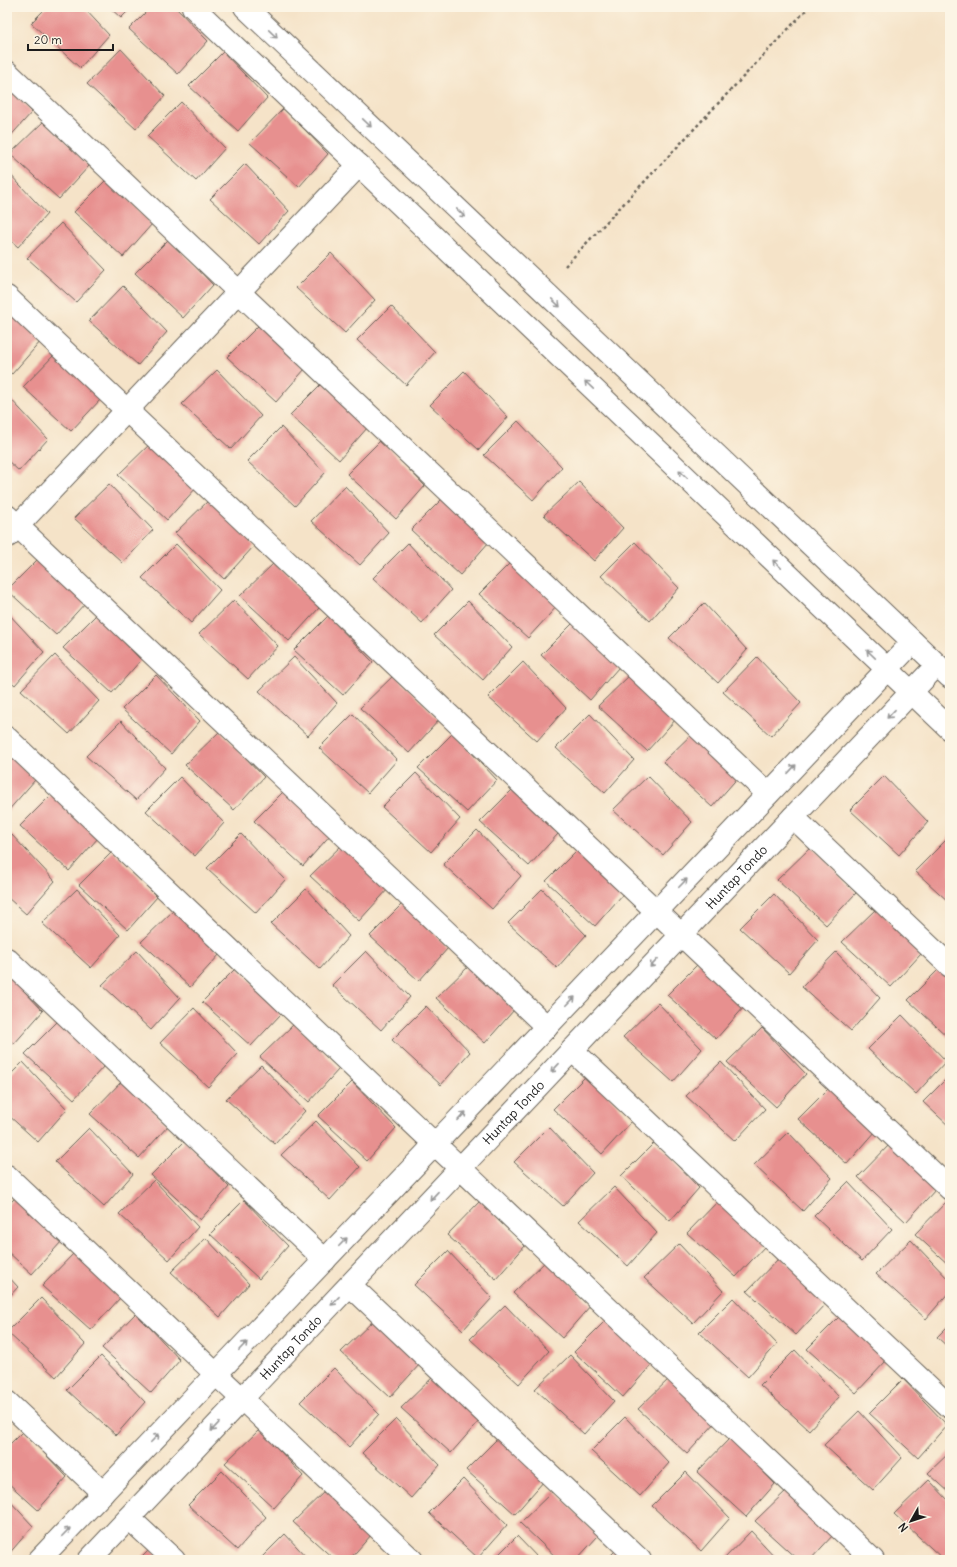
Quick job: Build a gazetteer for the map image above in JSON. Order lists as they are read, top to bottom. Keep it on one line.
{"streets":{"street":["Huntap Tondo"]},"scale_bar":"20 m","north":"bottom left"}
